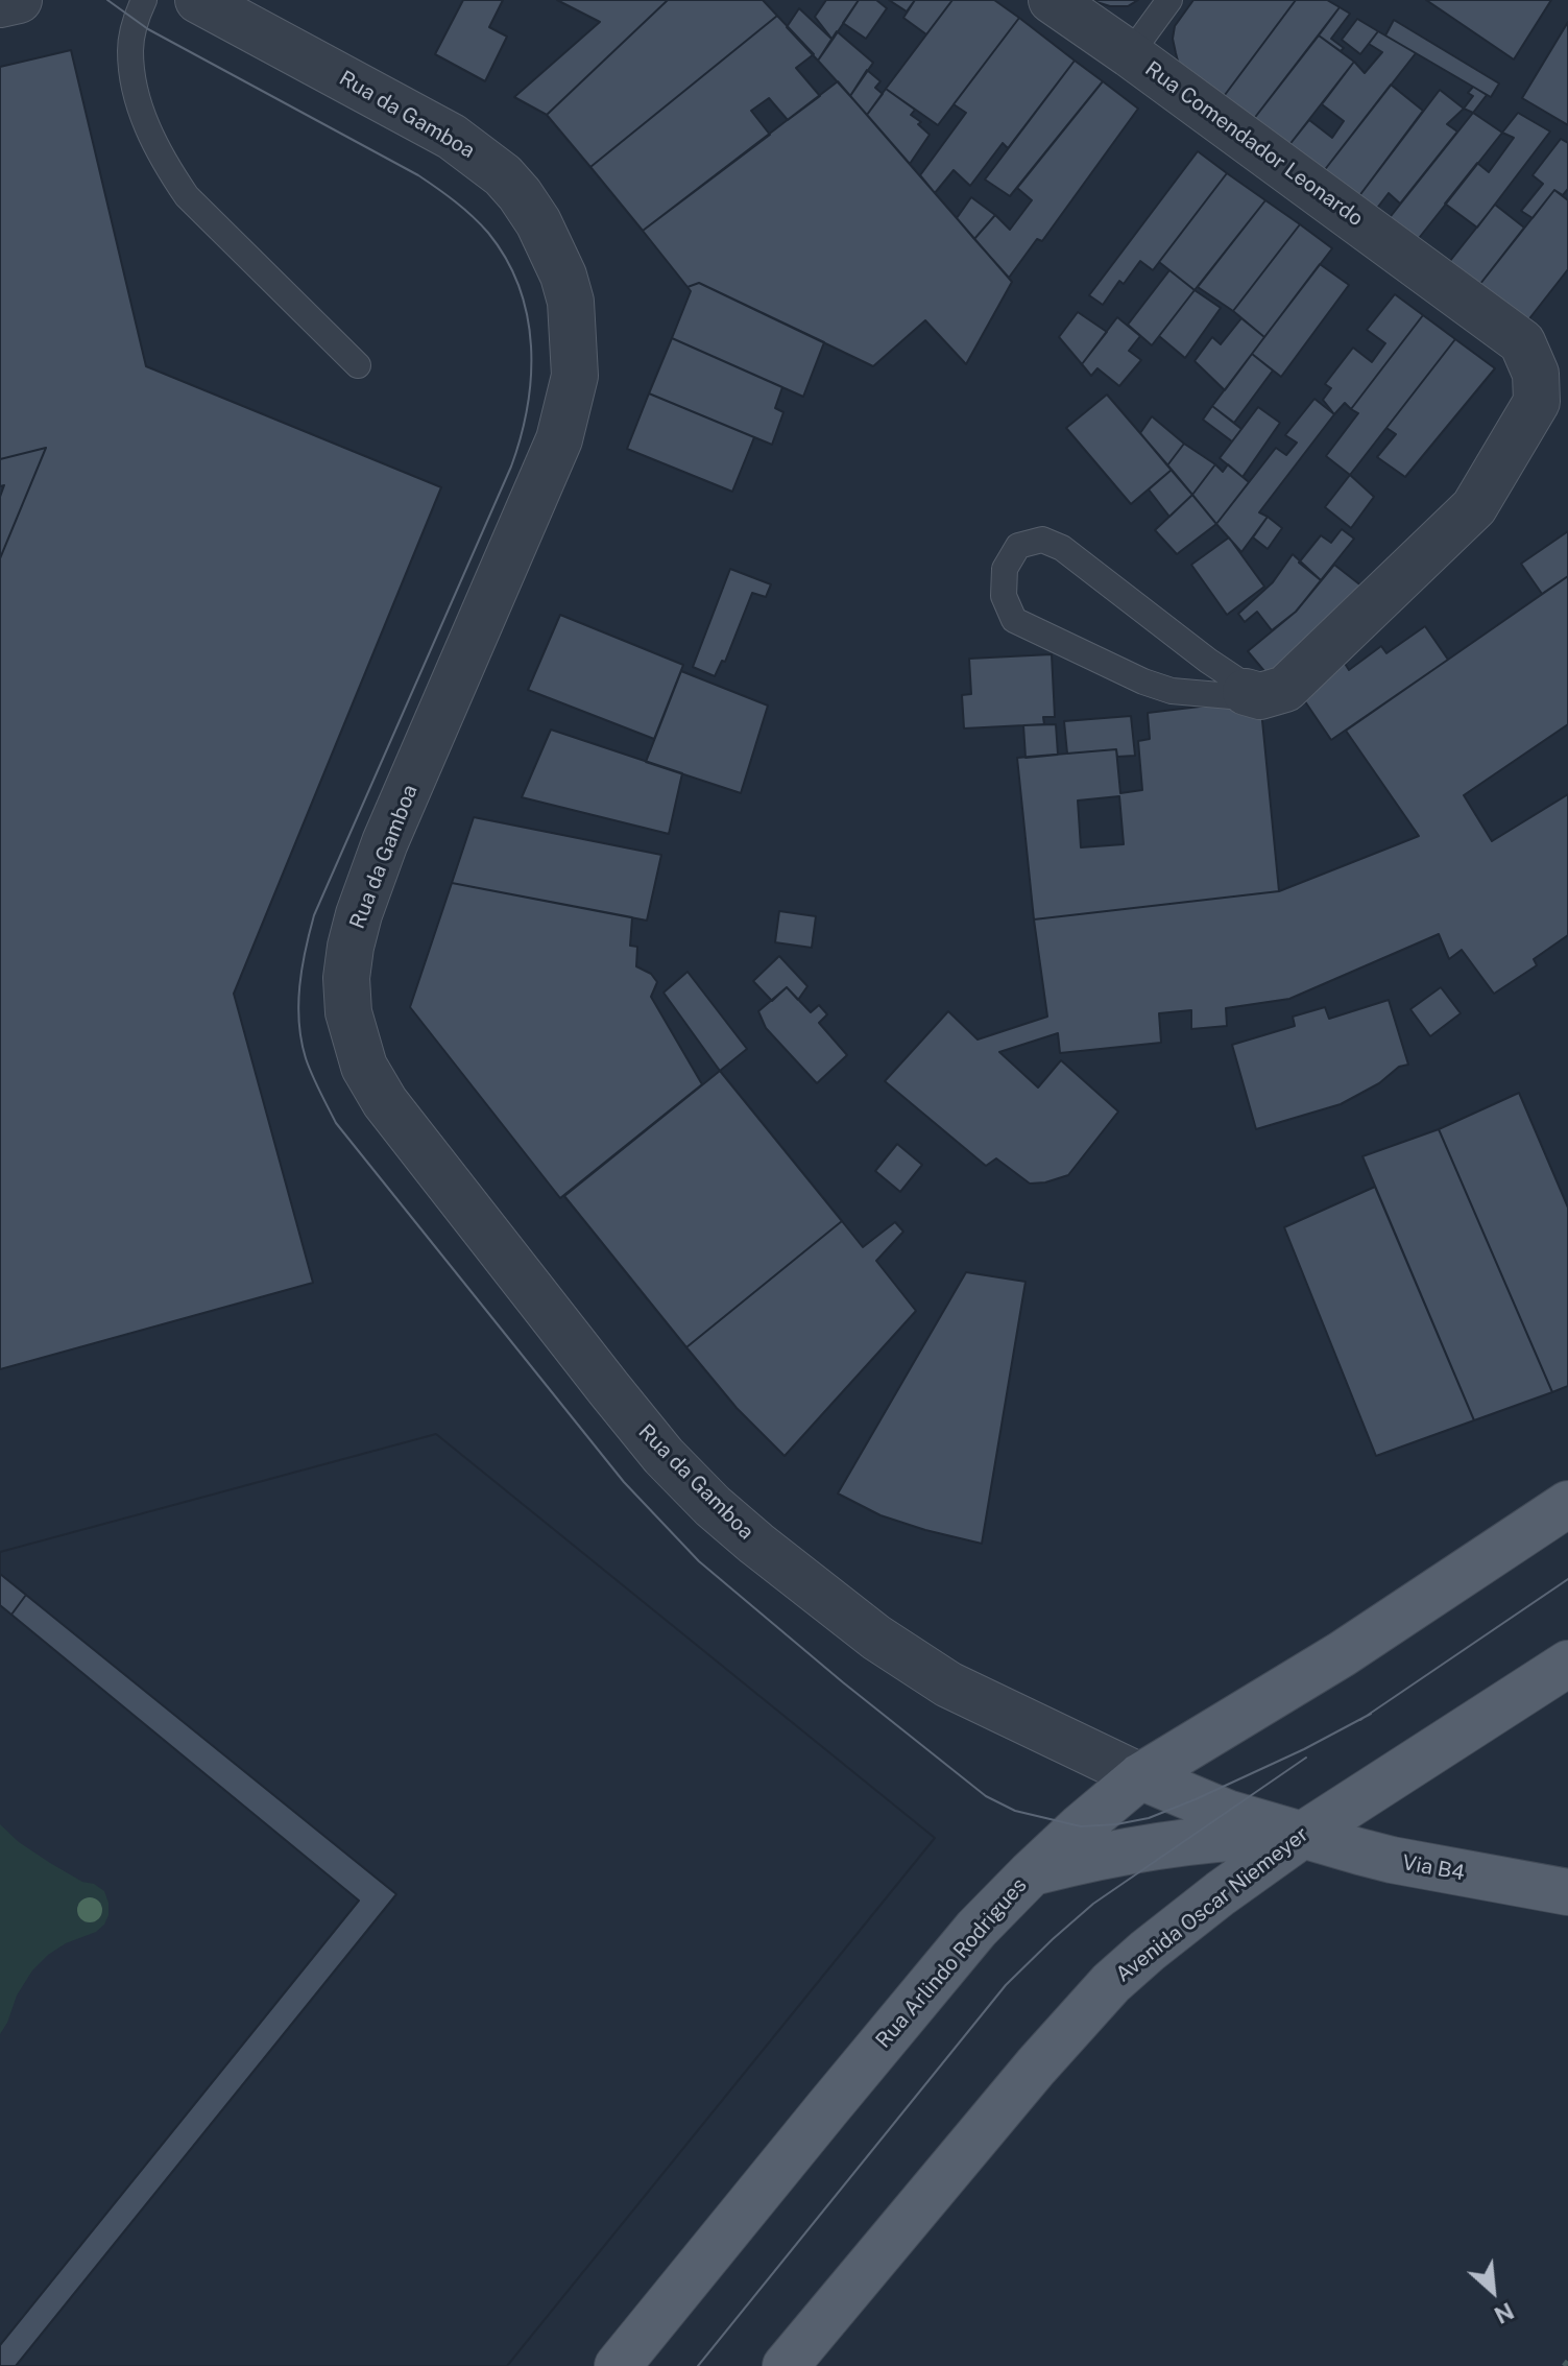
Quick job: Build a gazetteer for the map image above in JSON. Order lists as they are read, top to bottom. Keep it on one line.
{"streets":{"main road":["Via B4","Avenida Oscar Niemeyer","Rua Arlindo Rodrigues"],"street":["Rua da Gamboa","Rua Comendador Leonardo"]},"crossings":[["Rua da Gamboa","Rua Arlindo Rodrigues"],["Via B4","Avenida Oscar Niemeyer"]],"north":"bottom right"}
